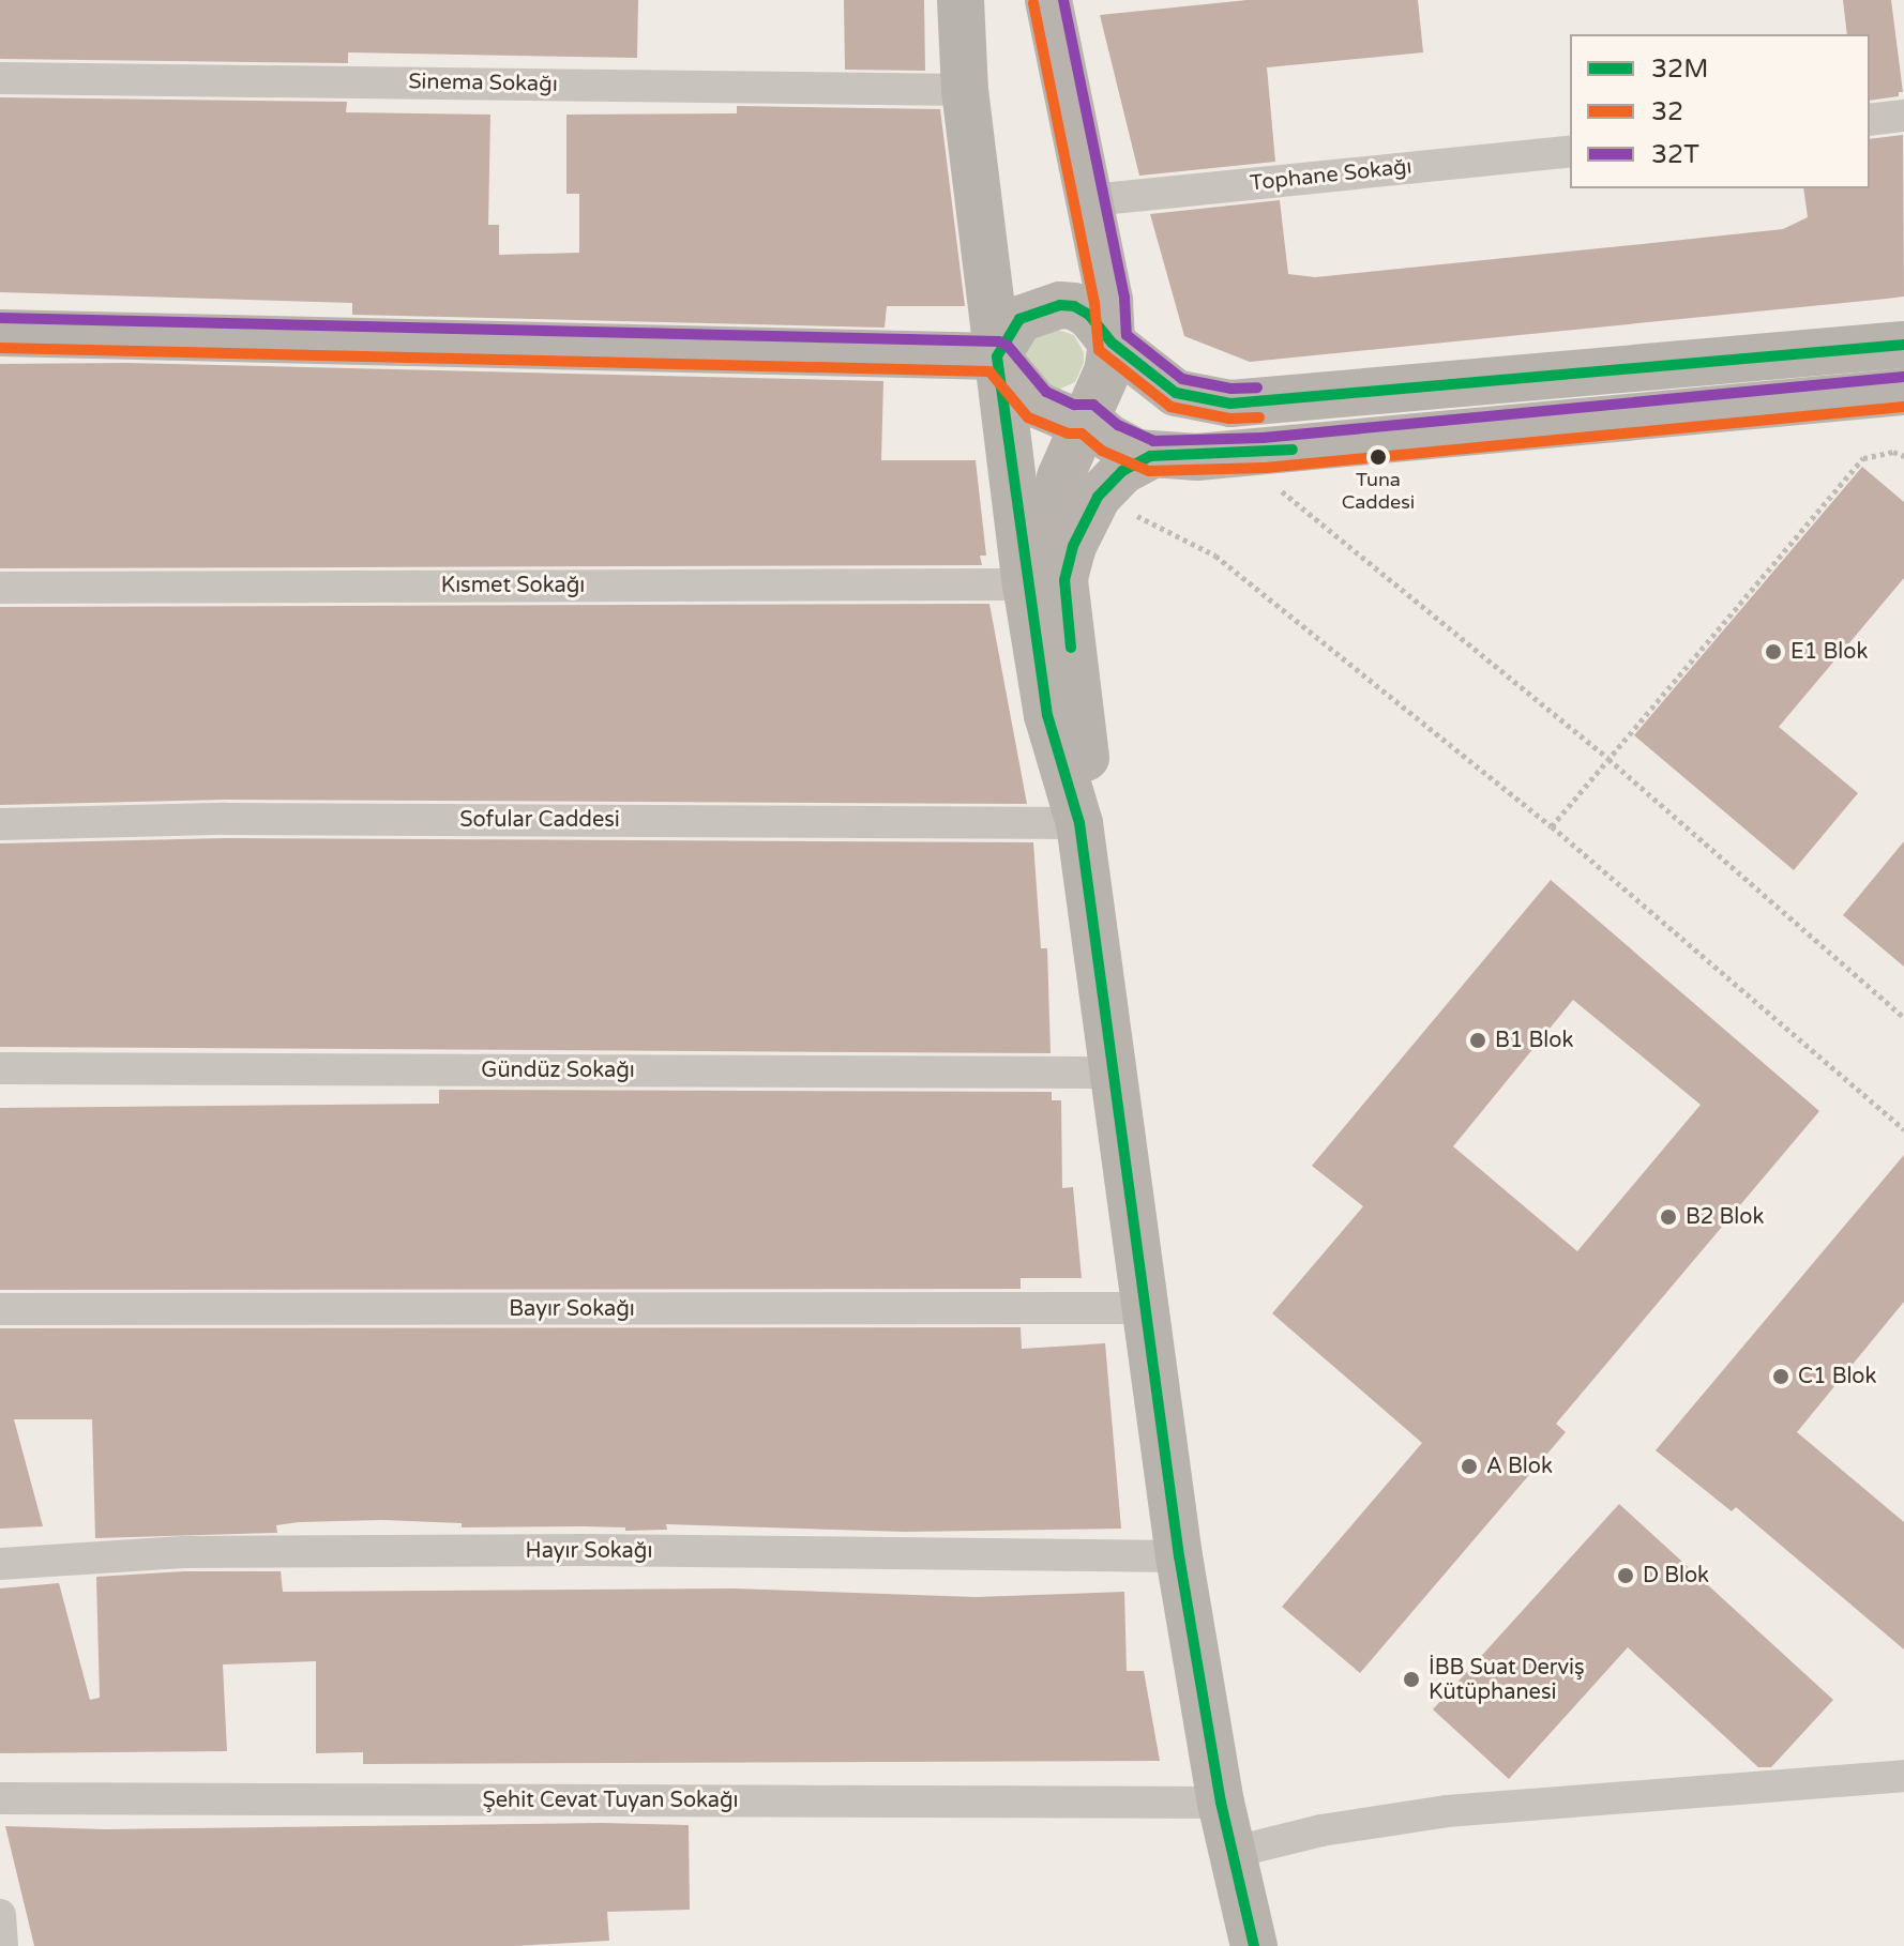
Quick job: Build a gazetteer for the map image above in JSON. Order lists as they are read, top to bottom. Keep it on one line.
{"streets":{"street":["Sinema Sokağı","Tophane Sokağı","Kısmet Sokağı","Sofular Caddesi","Gündüz Sokağı","Bayır Sokağı","Hayır Sokağı","Şehit Cevat Tuyan Sokağı"]},"places":["Tuna Caddesi","E1 Blok","B1 Blok","B2 Blok","C1 Blok","A Blok","D Blok","İBB Suat Derviş Kütüphanesi"],"lines":["transit line 32T","transit line 32","transit line 32M"],"legend":["32M","32","32T"]}
